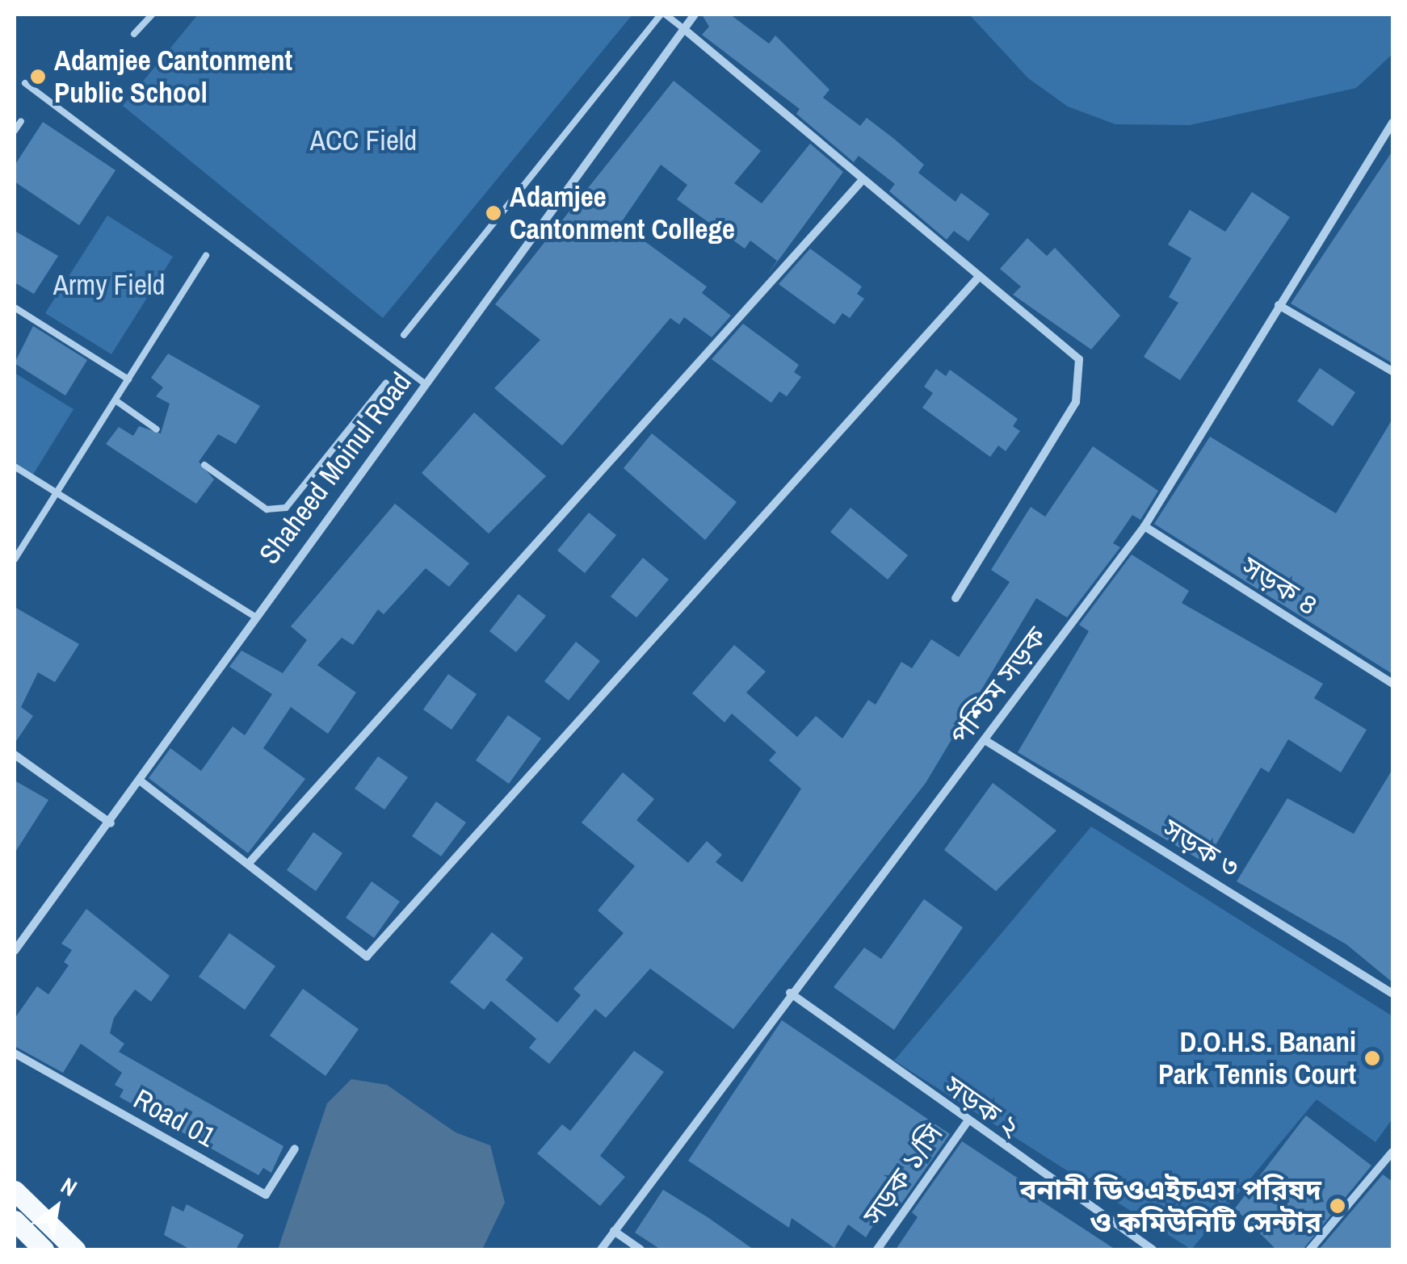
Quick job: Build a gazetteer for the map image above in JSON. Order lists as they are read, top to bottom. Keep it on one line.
{"streets":{"street":["Shaheed Moinul Road","সড়ক ৪","পশ্চিম সড়ক","সড়ক ৩","সড়ক ২","Road 01","সড়ক ১/সি"]},"crossings":[["সড়ক ৪","পশ্চিম সড়ক"],["পশ্চিম সড়ক","সড়ক ৩"],["পশ্চিম সড়ক","সড়ক ২"],["সড়ক ২","সড়ক ১/সি"]],"parks":["ACC Field","Army Field"],"places":["Adamjee Cantonment Public School","Adamjee Cantonment College","D.O.H.S. Banani Park Tennis Court","বনানী ডিওএইচএস পরিষদ ও কমিউনিটি সেন্টার"],"north":"top right"}
